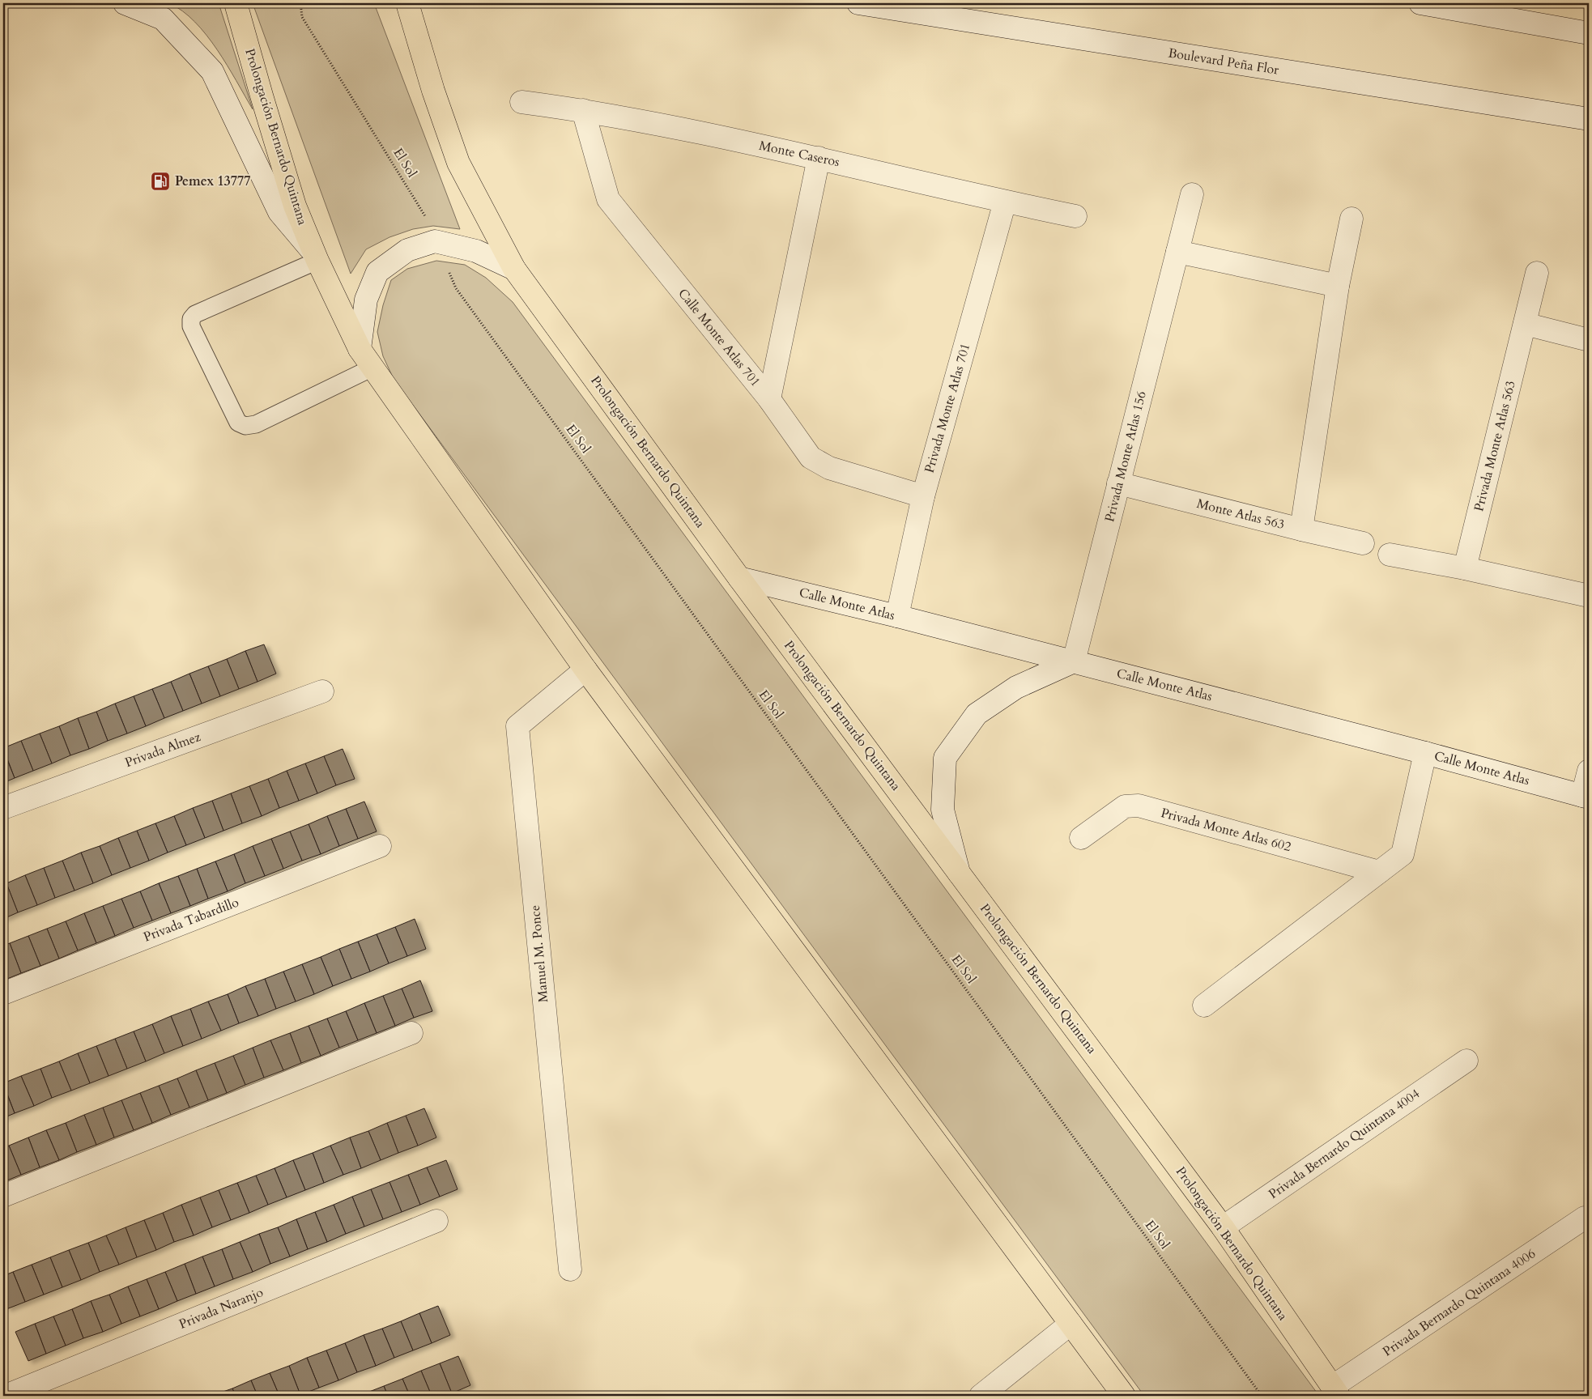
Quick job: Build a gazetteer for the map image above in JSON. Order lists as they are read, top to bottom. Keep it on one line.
{"streets":{"main road":["Prolongación Bernardo Quintana"],"street":["Boulevard Peña Flor","Monte Caseros","Calle Monte Atlas 701","Privada Monte Atlas 701","Privada Monte Atlas 563","Privada Monte Atlas 156","Monte Atlas 563","Calle Monte Atlas","Privada Almez","Privada Monte Atlas 602","Privada Tabardillo","Manuel M. Ponce","Privada Bernardo Quintana 4004","Privada Bernardo Quintana 4006","Privada Naranjo"],"path":["El Sol"]},"crossings":[["Prolongación Bernardo Quintana","Calle Monte Atlas"],["Prolongación Bernardo Quintana","Manuel M. Ponce"],["Prolongación Bernardo Quintana","Privada Bernardo Quintana 4004"],["Prolongación Bernardo Quintana","Privada Bernardo Quintana 4006"],["Monte Caseros","Calle Monte Atlas 701"],["Monte Caseros","Privada Monte Atlas 701"],["Calle Monte Atlas 701","Privada Monte Atlas 701"],["Privada Monte Atlas 701","Calle Monte Atlas"],["Privada Monte Atlas 156","Monte Atlas 563"],["Privada Monte Atlas 156","Calle Monte Atlas"]],"places":{"fuel station":["Pemex 13777"]}}
